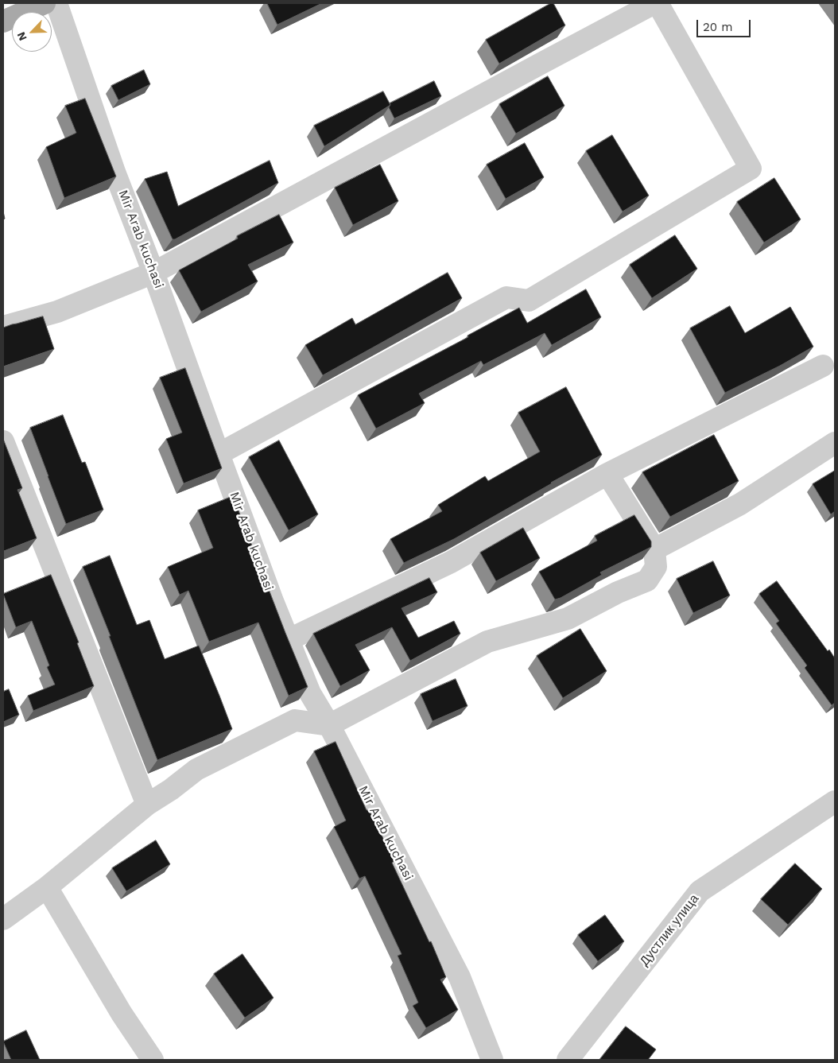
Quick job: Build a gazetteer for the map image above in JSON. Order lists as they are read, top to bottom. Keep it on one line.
{"streets":{"street":["Mir Arab kuchasi","Дустлик улица"]},"scale_bar":"20 m","north":"bottom left"}
